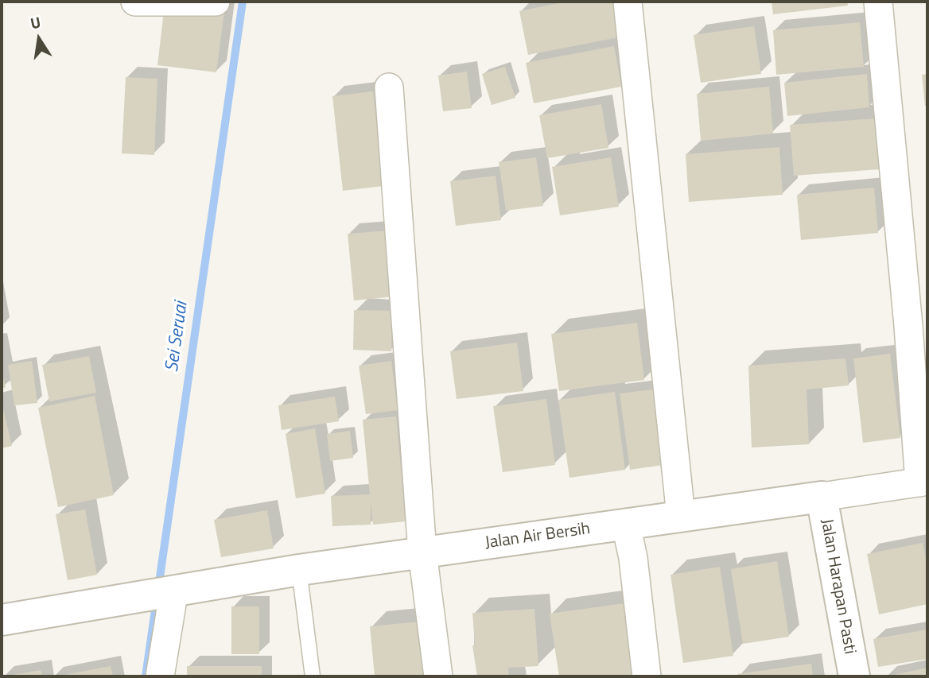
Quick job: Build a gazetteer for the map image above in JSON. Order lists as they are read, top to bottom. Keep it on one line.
{"streets":{"street":["Jalan Air Bersih","Jalan Harapan Pasti"]},"crossings":[["Jalan Air Bersih","Jalan Harapan Pasti"]],"water":["Sei Seruai"],"north":"top"}
